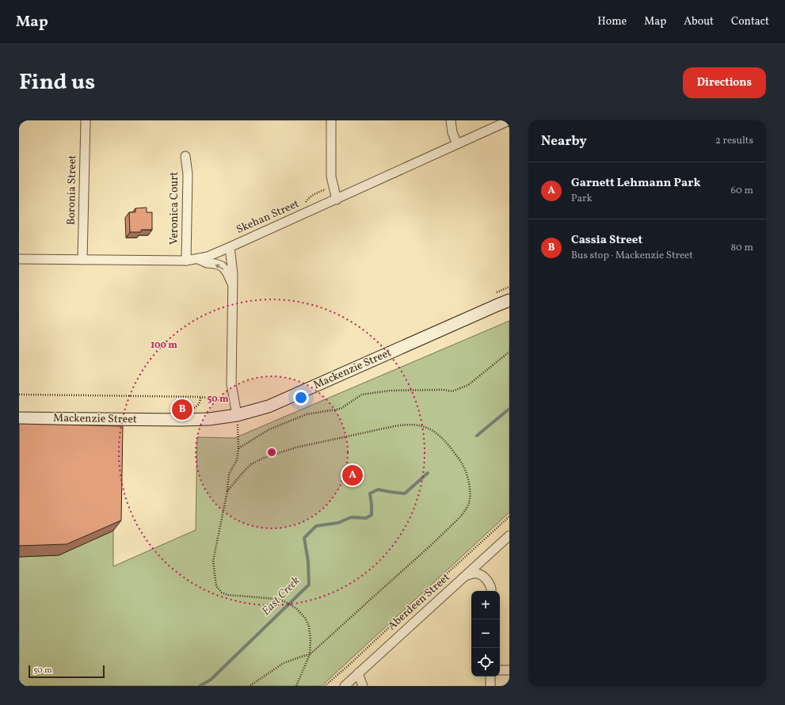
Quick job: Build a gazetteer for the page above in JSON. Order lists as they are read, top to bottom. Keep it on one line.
{"streets":{"main road":["Mackenzie Street"],"street":["Boronia Street","Veronica Court","Skehan Street","Aberdeen Street"]},"crossings":[["Boronia Street","Skehan Street"],["Veronica Court","Skehan Street"]],"water":["East Creek"],"scale_bar":"50 m","page":{"header":"Map","nav":["Home","Map","About","Contact"],"title":"Find us","buttons":"Directions","heading":["Nearby","2 results"],"list":[{"mark":"A","name":"Garnett Lehmann Park","note":"Park","value":"60 m"},{"mark":"B","name":"Cassia Street","note":"Bus stop · Mackenzie Street","value":"80 m"}],"pins":["B","A"],"map_buttons":["+","−"],"scale":"50 m"},"rings":["100 m","50 m"]}
